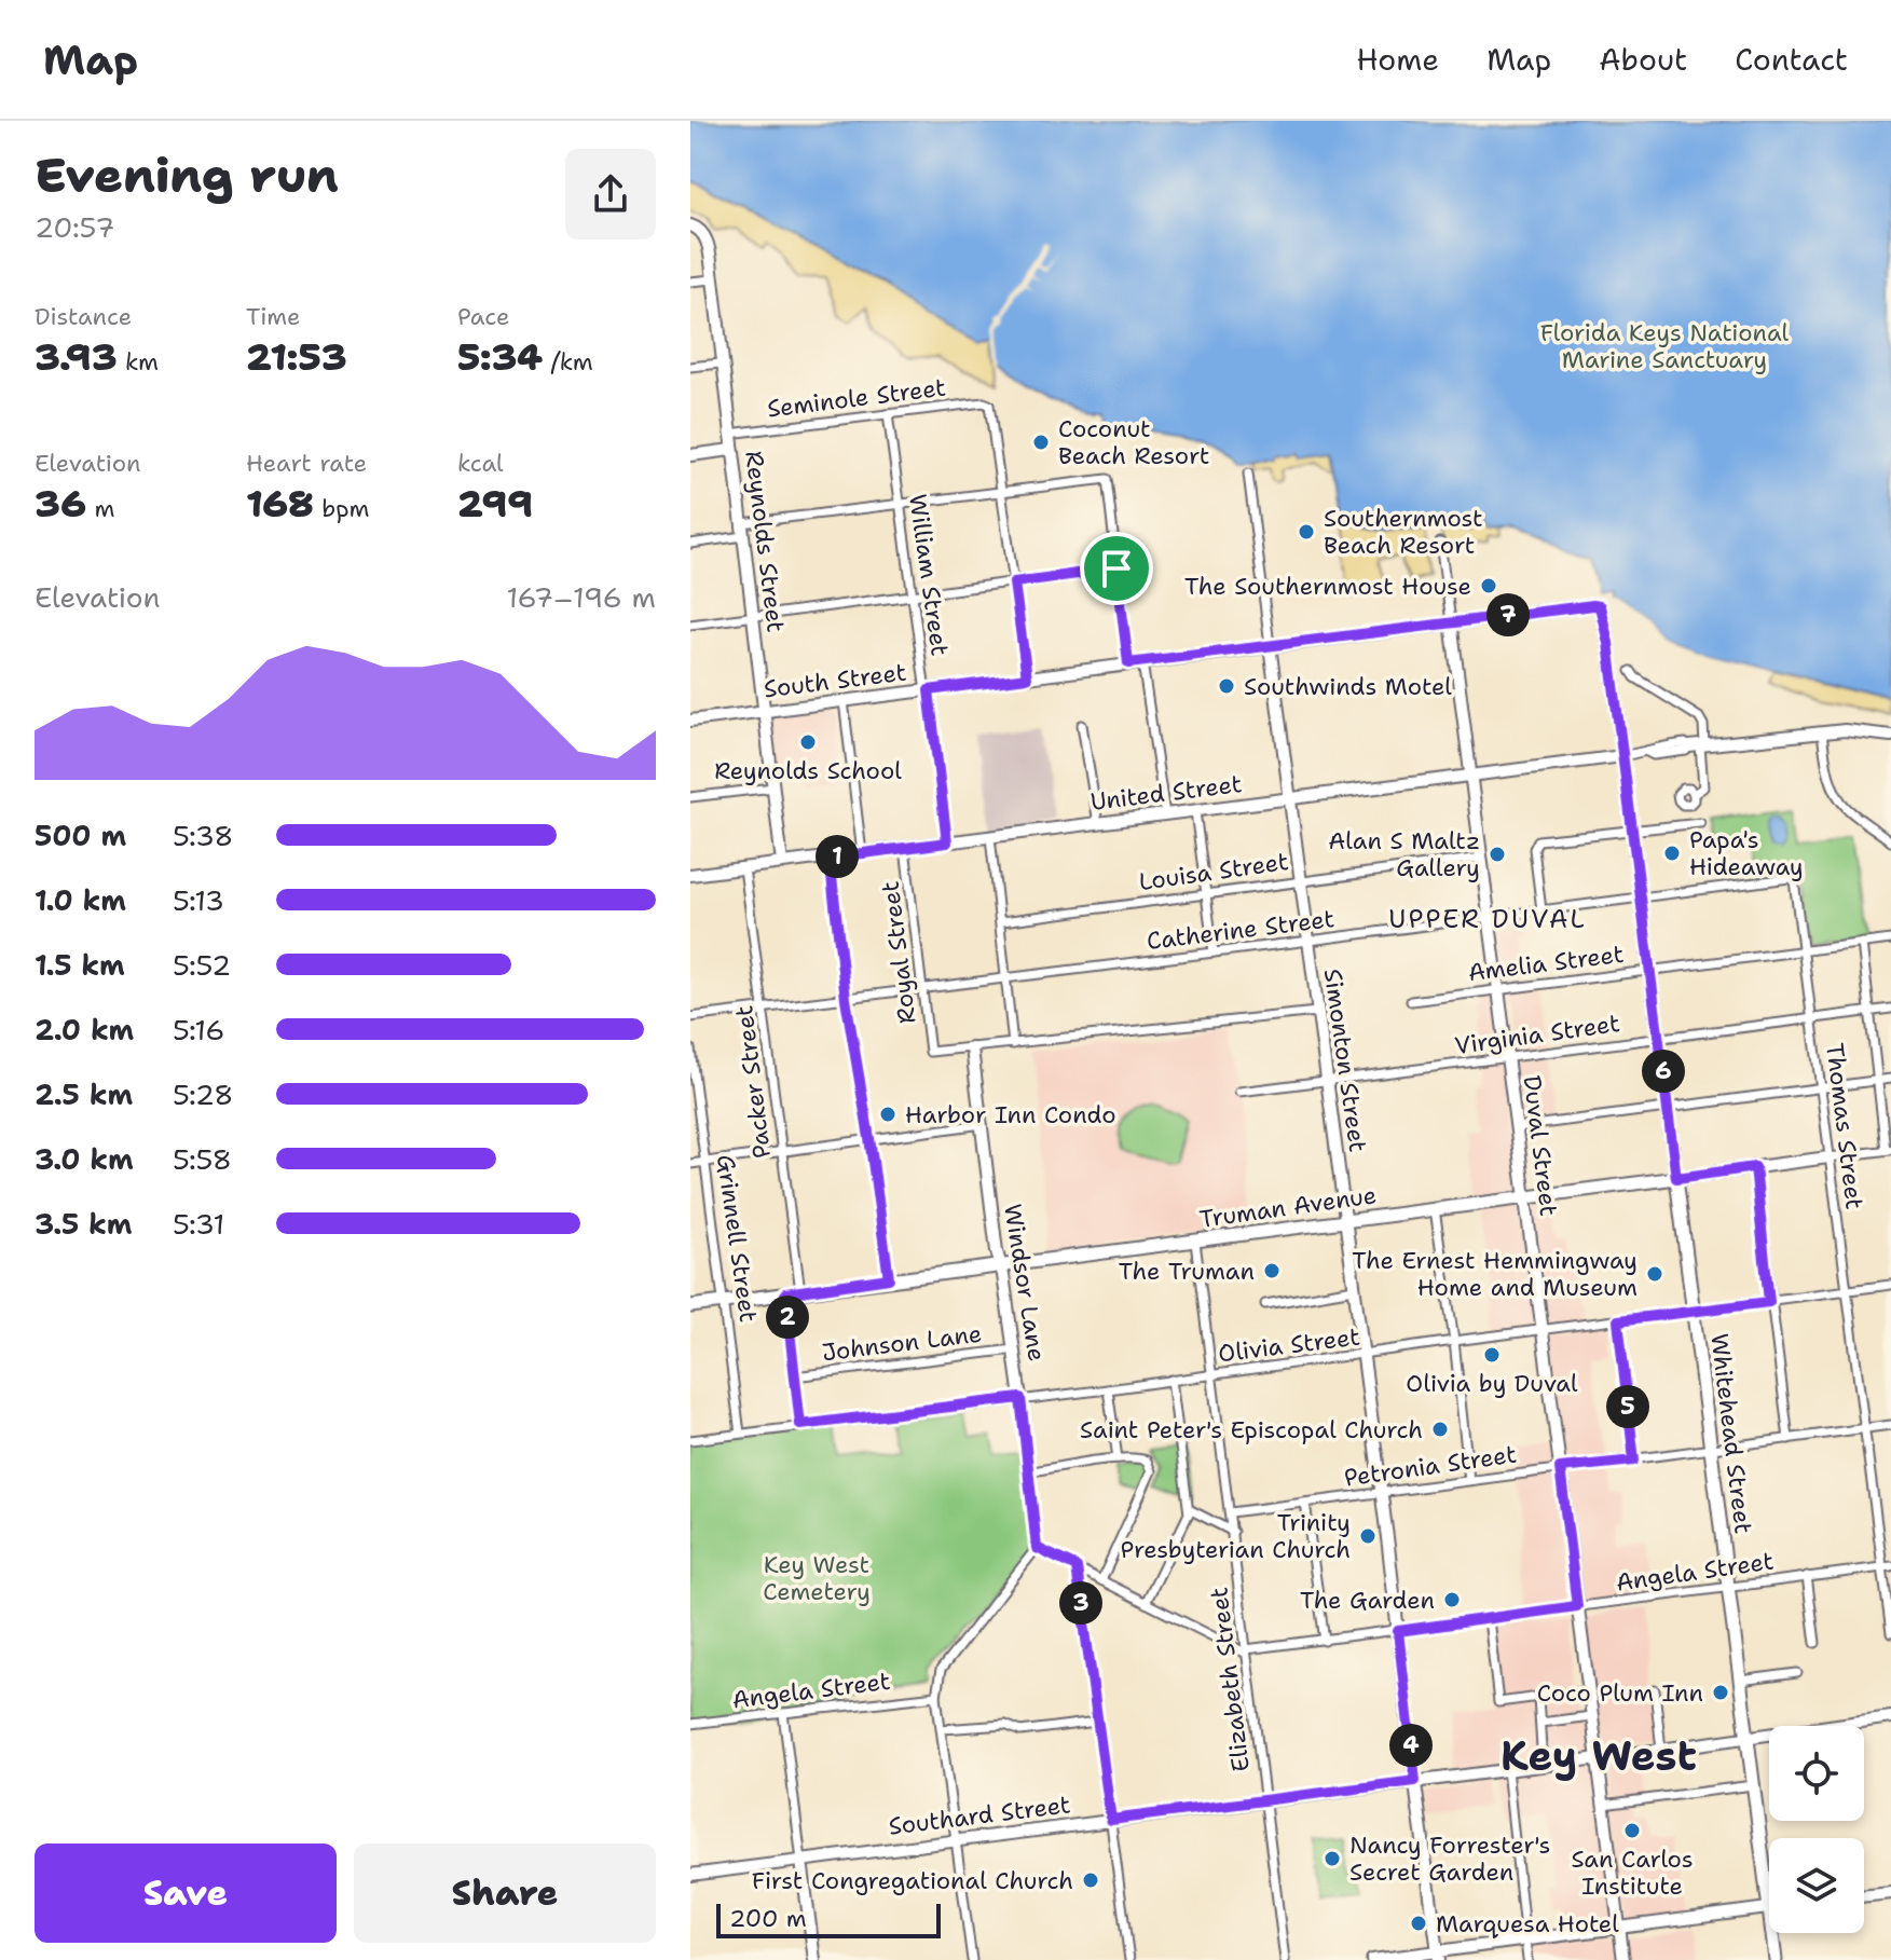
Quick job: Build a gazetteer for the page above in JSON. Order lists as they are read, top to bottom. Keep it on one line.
{"streets":{"main road":["Truman Avenue","Whitehead Street"],"street":["Seminole Street","Reynolds Street","William Street","South Street","United Street","Louisa Street","Catherine Street","Royal Street","Amelia Street","Virginia Street","Simonton Street","Packer Street","Thomas Street","Duval Street","Grinnell Street","Windsor Lane","Johnson Lane","Olivia Street","Petronia Street","Angela Street","Elizabeth Street","Southard Street"]},"crossings":[["Seminole Street","Reynolds Street"],["Seminole Street","William Street"],["Reynolds Street","South Street"],["Reynolds Street","United Street"],["William Street","South Street"],["William Street","United Street"],["South Street","Royal Street"],["South Street","Simonton Street"],["South Street","Duval Street"],["South Street","Whitehead Street"],["United Street","Royal Street"],["United Street","Simonton Street"],["United Street","Packer Street"],["United Street","Duval Street"],["United Street","Whitehead Street"],["Louisa Street","Simonton Street"],["Louisa Street","Duval Street"],["Catherine Street","Royal Street"],["Catherine Street","Simonton Street"],["Catherine Street","Packer Street"],["Catherine Street","Thomas Street"],["Catherine Street","Duval Street"],["Catherine Street","Whitehead Street"],["Royal Street","Windsor Lane"],["Amelia Street","Thomas Street"],["Amelia Street","Duval Street"],["Amelia Street","Whitehead Street"],["Virginia Street","Simonton Street"],["Virginia Street","Thomas Street"],["Virginia Street","Duval Street"],["Virginia Street","Whitehead Street"],["Simonton Street","Truman Avenue"],["Simonton Street","Olivia Street"],["Simonton Street","Petronia Street"],["Simonton Street","Angela Street"],["Simonton Street","Southard Street"],["Packer Street","Truman Avenue"],["Thomas Street","Truman Avenue"],["Thomas Street","Olivia Street"],["Thomas Street","Petronia Street"],["Thomas Street","Angela Street"],["Duval Street","Truman Avenue"],["Duval Street","Olivia Street"],["Duval Street","Petronia Street"],["Duval Street","Angela Street"],["Duval Street","Southard Street"],["Truman Avenue","Grinnell Street"],["Truman Avenue","Windsor Lane"],["Truman Avenue","Whitehead Street"],["Truman Avenue","Elizabeth Street"],["Grinnell Street","Olivia Street"],["Windsor Lane","Johnson Lane"],["Windsor Lane","Olivia Street"],["Olivia Street","Whitehead Street"],["Olivia Street","Elizabeth Street"],["Whitehead Street","Petronia Street"],["Whitehead Street","Angela Street"],["Whitehead Street","Southard Street"],["Petronia Street","Elizabeth Street"],["Angela Street","Elizabeth Street"],["Elizabeth Street","Southard Street"]],"districts":["UPPER DUVAL","Key West"],"parks":["Florida Keys National Marine Sanctuary","Key West Cemetery"],"places":["Coconut Beach Resort","Southernmost Beach Resort","The Southernmost House","Southwinds Motel","Reynolds School","Papa's Hideaway","Alan S Maltz Gallery","Harbor Inn Condo","The Truman","The Ernest Hemmingway Home and Museum","Olivia by Duval","Saint Peter's Episcopal Church","Trinity Presbyterian Church","The Garden","Coco Plum Inn","San Carlos Institute","Nancy Forrester's Secret Garden","First Congregational Church","Marquesa Hotel"],"scale_bar":"200 m","page":{"header":"Map","nav":["Home","Map","About","Contact"],"heading":["Evening run","20:57"],"stats":[["Distance","3.93 km"],["Time","21:53"],["Pace","5:34 /km"],["Elevation","36 m"],["Heart rate","168 bpm"],["kcal","299"]],"chart":["Elevation","167–196 m"],"pins":["7","1","6","2","5","3","4"],"list":[{"name":"500 m","note":"5:38"},{"name":"1.0 km","note":"5:13"},{"name":"1.5 km","note":"5:52"},{"name":"2.0 km","note":"5:16"},{"name":"2.5 km","note":"5:28"},{"name":"3.0 km","note":"5:58"},{"name":"3.5 km","note":"5:31"}],"buttons":["Save","Share"],"scale":"200 m"}}
